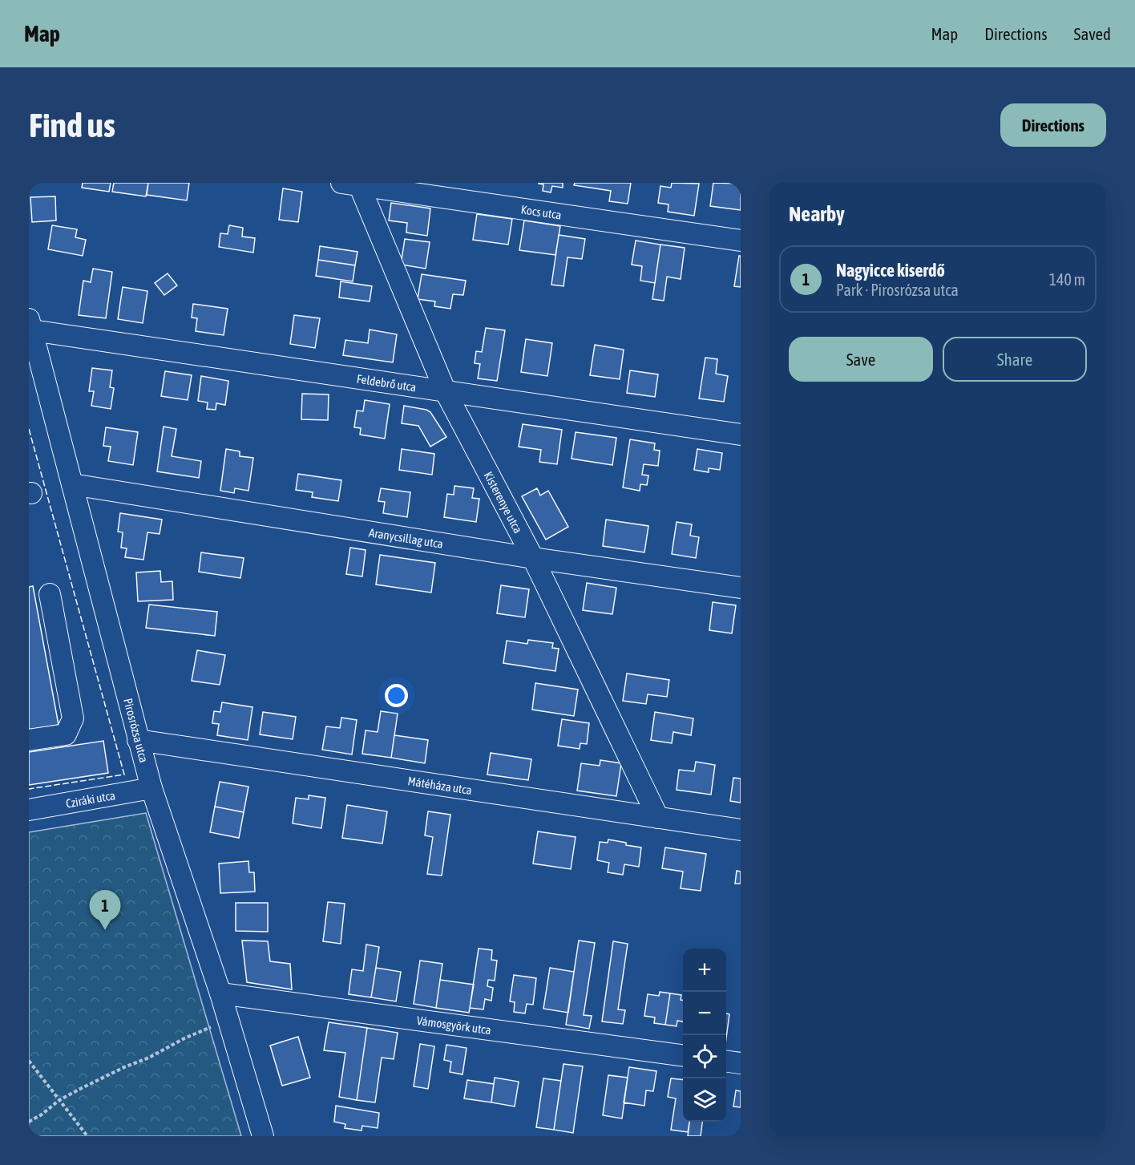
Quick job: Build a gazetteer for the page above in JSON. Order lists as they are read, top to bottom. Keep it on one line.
{"streets":{"street":["Kocs utca","Feldebrő utca","Kisterenye utca","Aranycsillag utca","Pirosrózsa utca","Mátéháza utca","Cziráki utca","Vámosgyörk utca"]},"crossings":[["Kocs utca","Kisterenye utca"],["Feldebrő utca","Kisterenye utca"],["Feldebrő utca","Pirosrózsa utca"],["Kisterenye utca","Aranycsillag utca"],["Kisterenye utca","Mátéháza utca"],["Aranycsillag utca","Pirosrózsa utca"],["Pirosrózsa utca","Mátéháza utca"],["Pirosrózsa utca","Cziráki utca"],["Pirosrózsa utca","Vámosgyörk utca"]],"page":{"header":"Map","nav":["Map","Directions","Saved"],"buttons":["Directions",["Save","Share"]],"title":"Find us","heading":"Nearby","list":[{"mark":"1","name":"Nagyicce kiserdő","note":"Park · Pirosrózsa utca","value":"140 m"}],"pins":"1","map_buttons":["+","−"]}}
